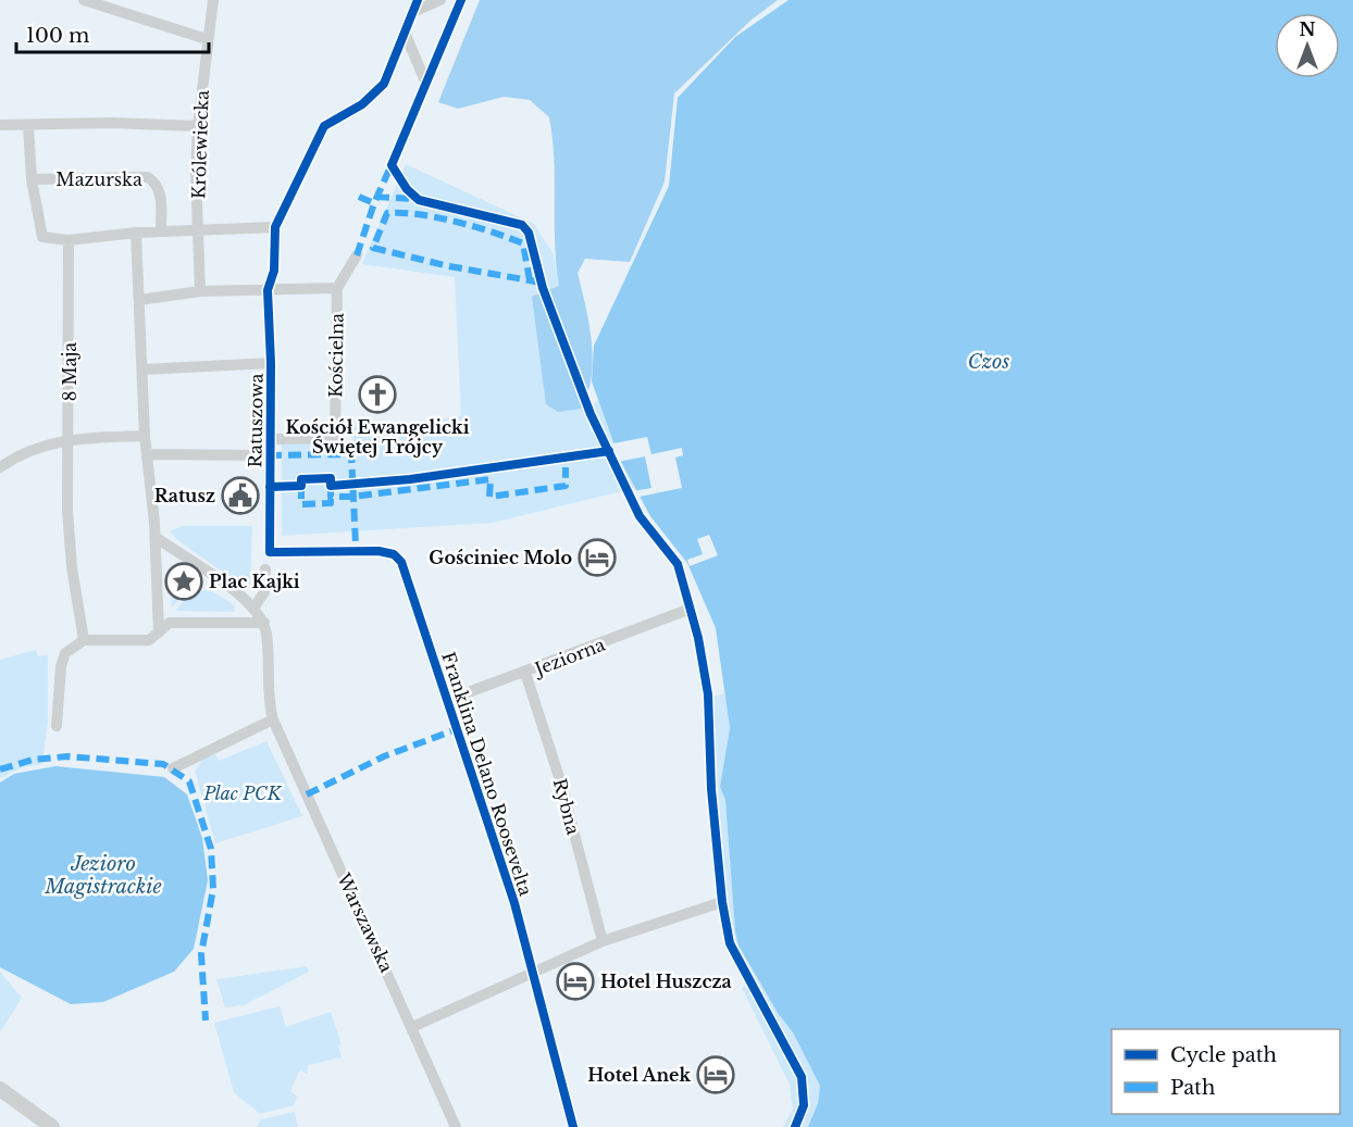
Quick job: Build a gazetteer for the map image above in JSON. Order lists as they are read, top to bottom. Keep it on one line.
{"streets":{"street":["Królewiecka","Mazurska","Kościelna","8 Maja","Ratuszowa","Jeziorna","Franklina Delano Roosevelta","Rybna","Warszawska"]},"crossings":[["Kościelna","Ratuszowa"],["Ratuszowa","Franklina Delano Roosevelta"],["Jeziorna","Franklina Delano Roosevelta"],["Jeziorna","Rybna"]],"water":["Czos","Jezioro Magistrackie"],"parks":["Plac PCK"],"places":{"church":["Kościół Ewangelicki Świętej Trójcy"],"public building":["Ratusz"],"hotel":["Gościniec Molo","Hotel Huszcza","Hotel Anek"],"place":["Plac Kajki"]},"legend":["Cycle path","Path"],"scale_bar":"100 m","north":"top"}
